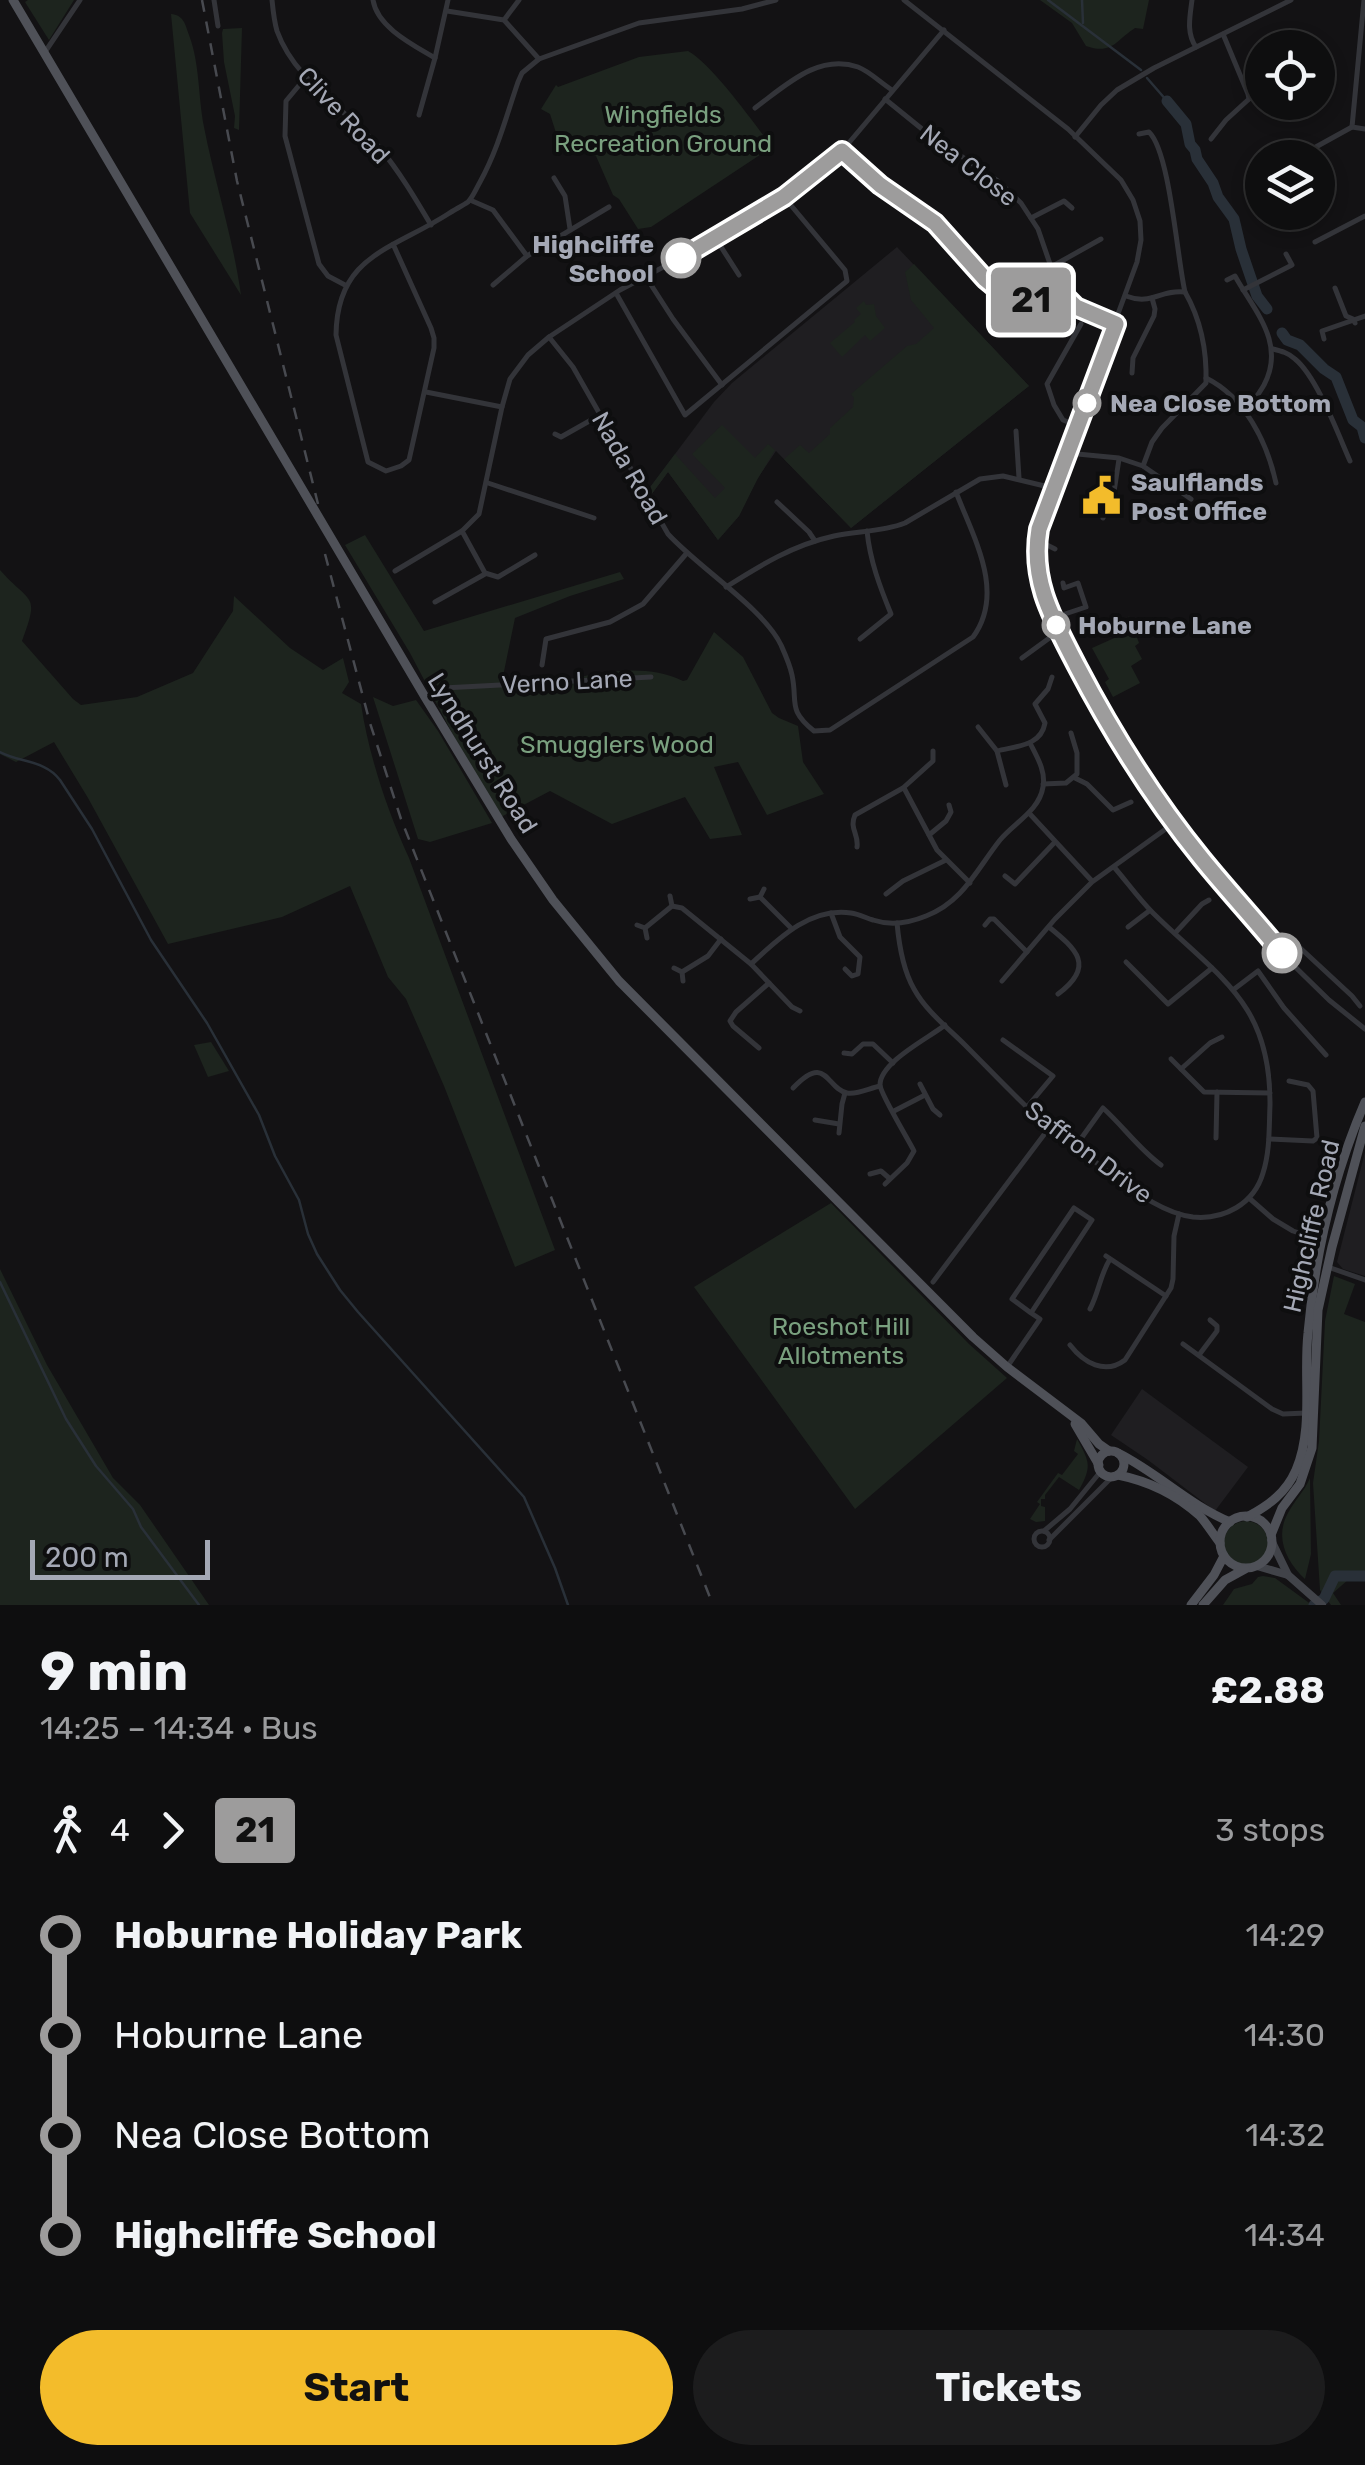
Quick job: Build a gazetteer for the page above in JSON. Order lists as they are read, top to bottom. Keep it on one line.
{"streets":{"main road":["Lyndhurst Road","Highcliffe Road"],"street":["Clive Road","Nea Close","Nada Road","Verno Lane","Saffron Drive"]},"crossings":[["Verno Lane","Lyndhurst Road"],["Lyndhurst Road","Highcliffe Road"]],"parks":["Wingfields Recreation Ground","Smugglers Wood","Roeshot Hill Allotments"],"places":{"other":["Highcliffe School","Nea Close Bottom","Hoburne Lane"],"public building":["Saulflands Post Office"]},"lines":["bus line 21"],"scale_bar":"200 m","page":{"on_map":"21","scale":"200 m","heading":["9 min","14:25 – 14:34 · Bus","£2.88"],"legs":["4","21","3 stops"],"list":[{"name":"Hoburne Holiday Park","value":"14:29"},{"name":"Hoburne Lane","value":"14:30"},{"name":"Nea Close Bottom","value":"14:32"},{"name":"Highcliffe School","value":"14:34"}],"buttons":["Start","Tickets"]}}
